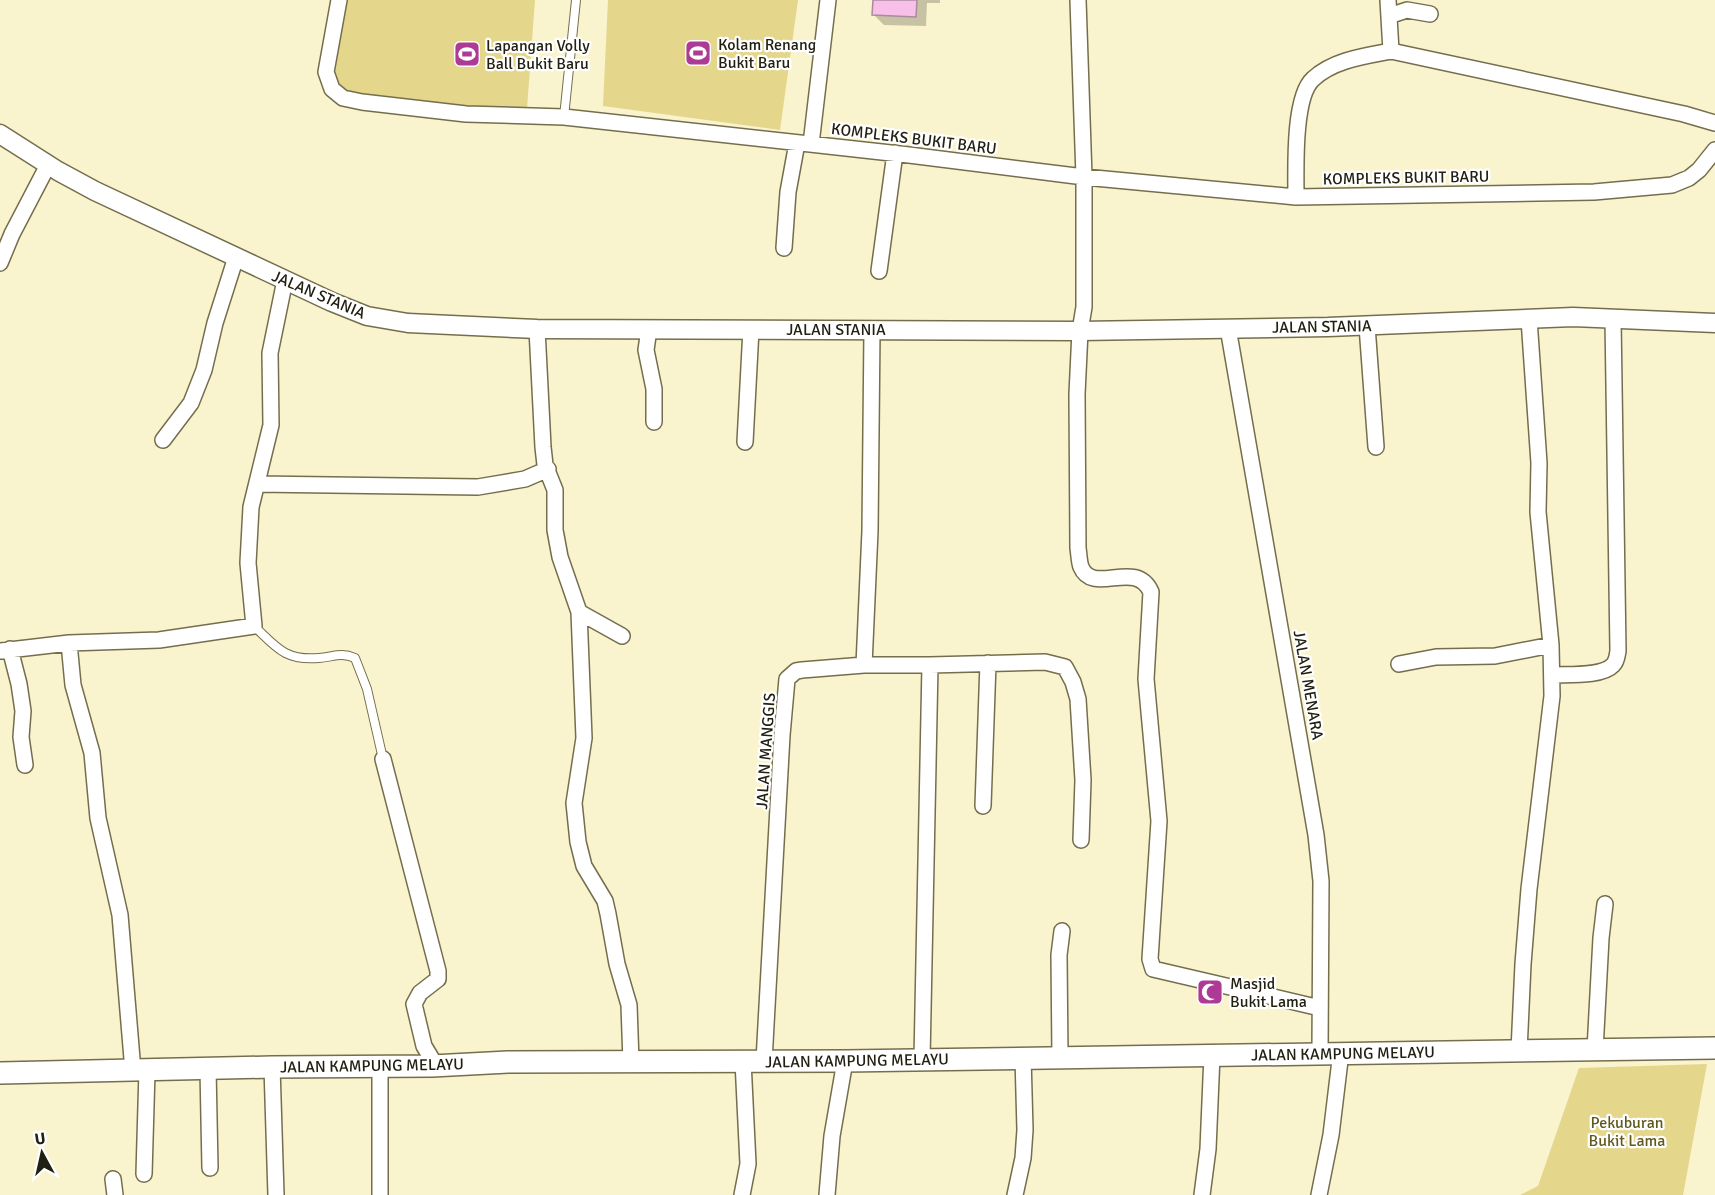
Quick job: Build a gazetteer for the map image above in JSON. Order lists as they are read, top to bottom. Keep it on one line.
{"streets":{"main road":["JALAN KAMPUNG MELAYU"],"street":["KOMPLEKS BUKIT BARU","JALAN STANIA","JALAN MENARA","JALAN MANGGIS"]},"crossings":[["JALAN STANIA","JALAN MENARA"],["JALAN MENARA","JALAN KAMPUNG MELAYU"],["JALAN MANGGIS","JALAN KAMPUNG MELAYU"]],"parks":["Pekuburan Bukit Lama"],"places":{"sports":["Kolam Renang Bukit Baru","Lapangan Volly Ball Bukit Baru"],"mosque":["Masjid Bukit Lama"]},"north":"top"}
